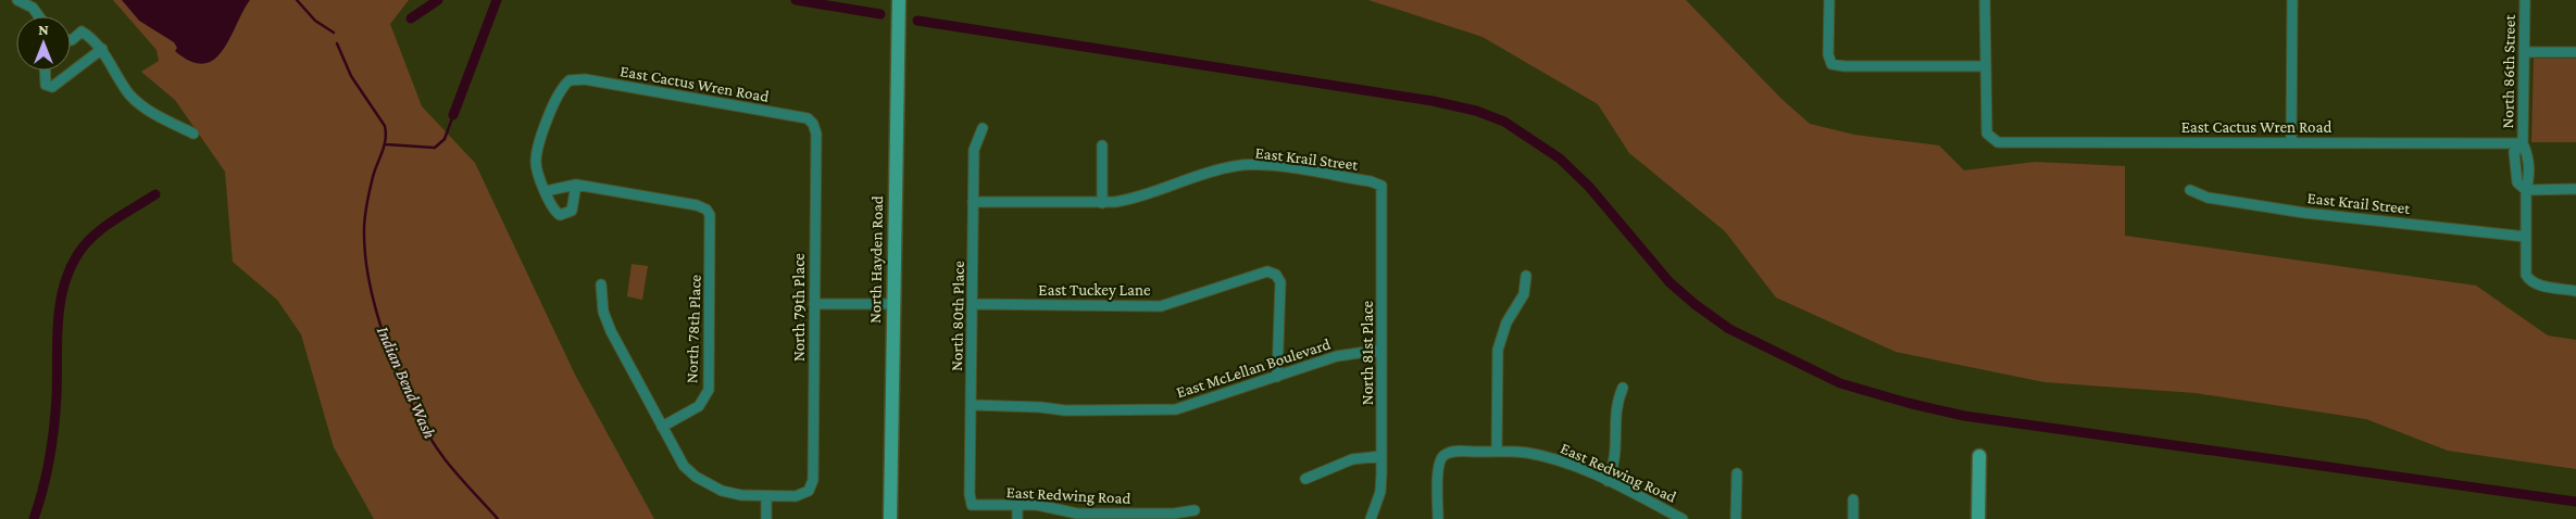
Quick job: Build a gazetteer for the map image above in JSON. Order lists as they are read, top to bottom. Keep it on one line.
{"streets":{"main road":["North Hayden Road"],"street":["North 86th Street","East Cactus Wren Road","East Krail Street","East Tuckey Lane","North 79th Place","North 80th Place","North 78th Place","North 81st Place","East McLellan Boulevard","East Redwing Road"]},"crossings":[["North 86th Street","East Cactus Wren Road"],["East Cactus Wren Road","North 79th Place"],["East Krail Street","North 80th Place"],["East Krail Street","North 81st Place"],["East Tuckey Lane","North 80th Place"],["East Tuckey Lane","East McLellan Boulevard"],["North 80th Place","East McLellan Boulevard"],["North 80th Place","East Redwing Road"],["North 81st Place","East McLellan Boulevard"]],"water":["Indian Bend Wash"],"north":"top"}
